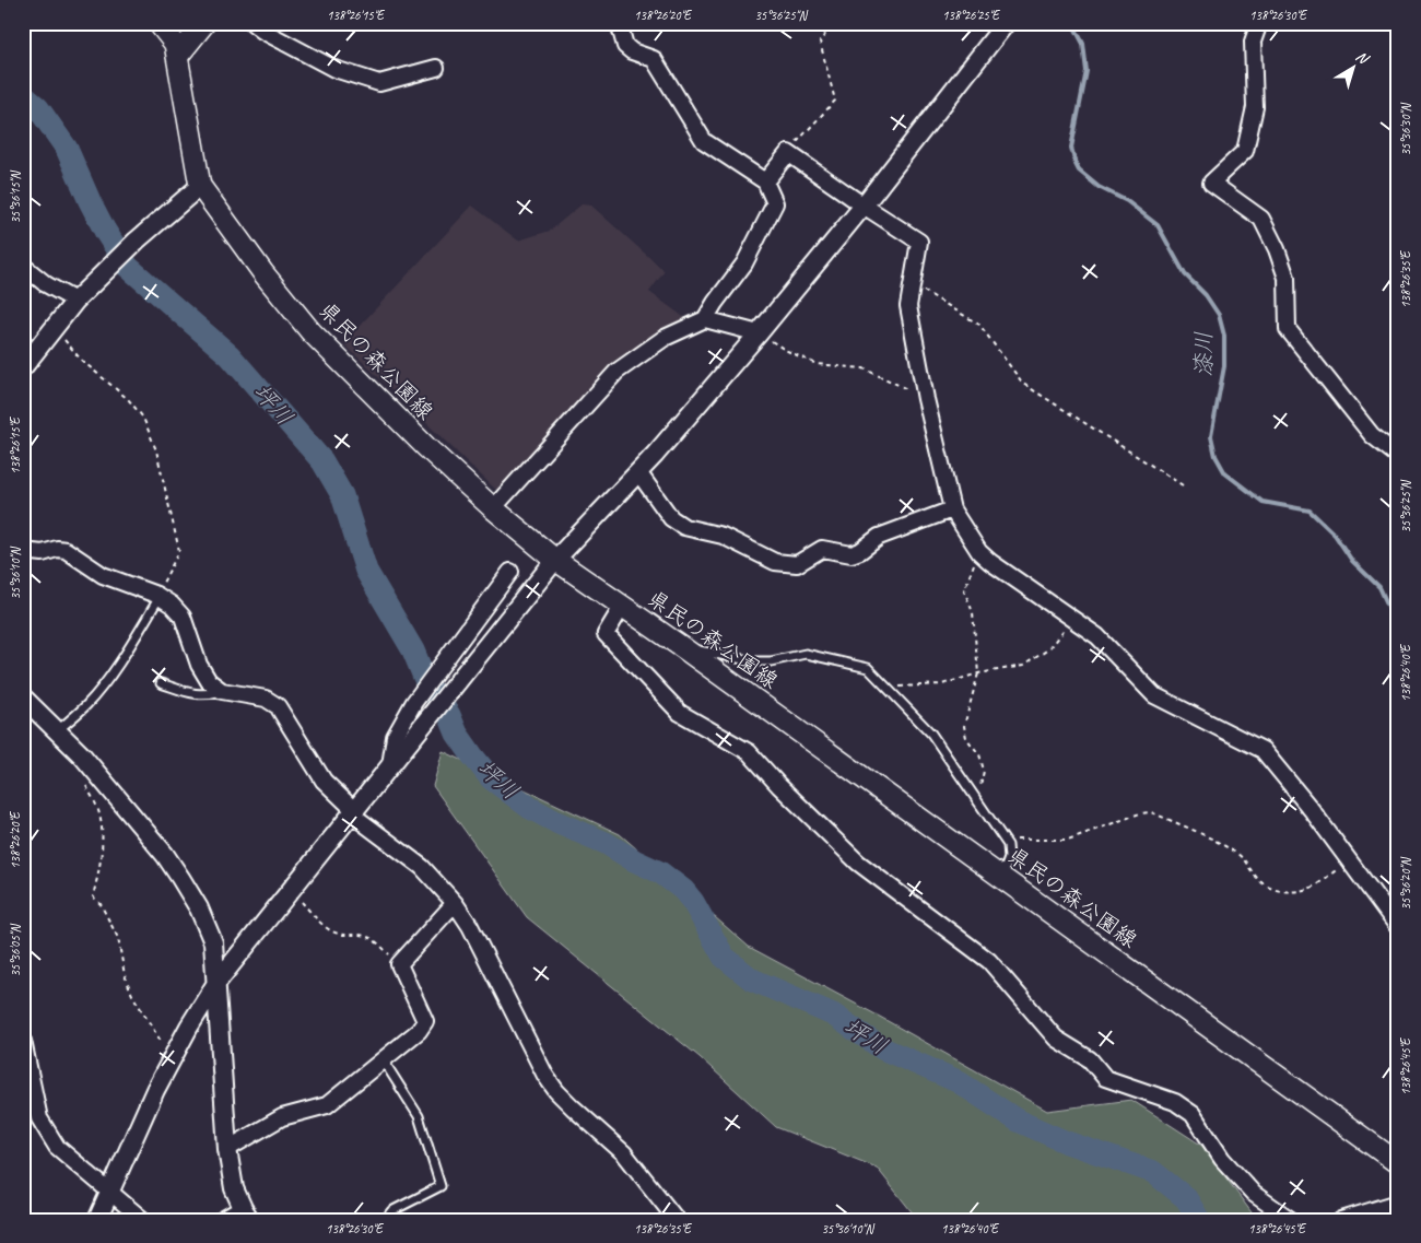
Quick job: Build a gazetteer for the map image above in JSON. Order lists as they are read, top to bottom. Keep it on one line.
{"streets":{"main road":["県民の森公園線"]},"water":["漆川","坪川"],"north":"top right","coordinates":["138°26'15\"E","138°26'20\"E","35°36'25\"N","138°26'25\"E","138°26'30\"E","35°36'30\"N","35°36'15\"N","138°26'35\"E","35°36'10\"N","138°26'40\"E","35°36'20\"N","35°36'05\"N","138°26'45\"E"]}
